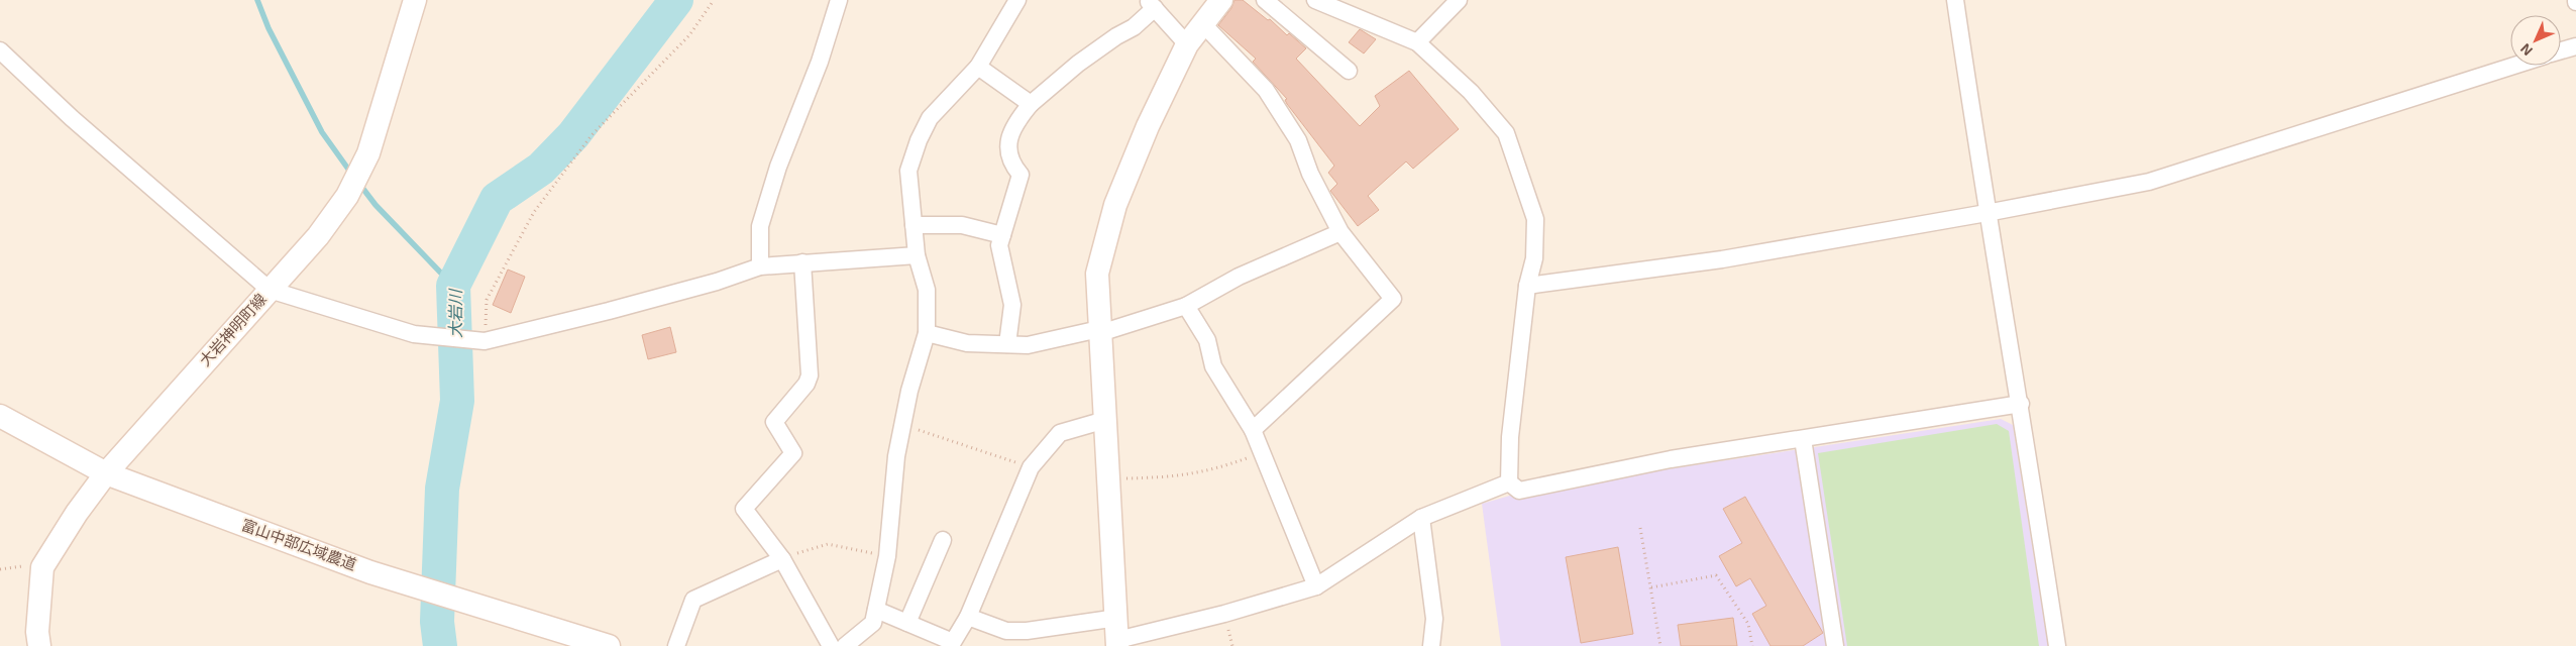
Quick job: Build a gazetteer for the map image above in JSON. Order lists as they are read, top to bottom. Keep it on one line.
{"streets":{"street":["大岩神明町線","富山中部広域農道"]},"crossings":[["大岩神明町線","富山中部広域農道"]],"water":["大岩川"],"north":"bottom left"}
